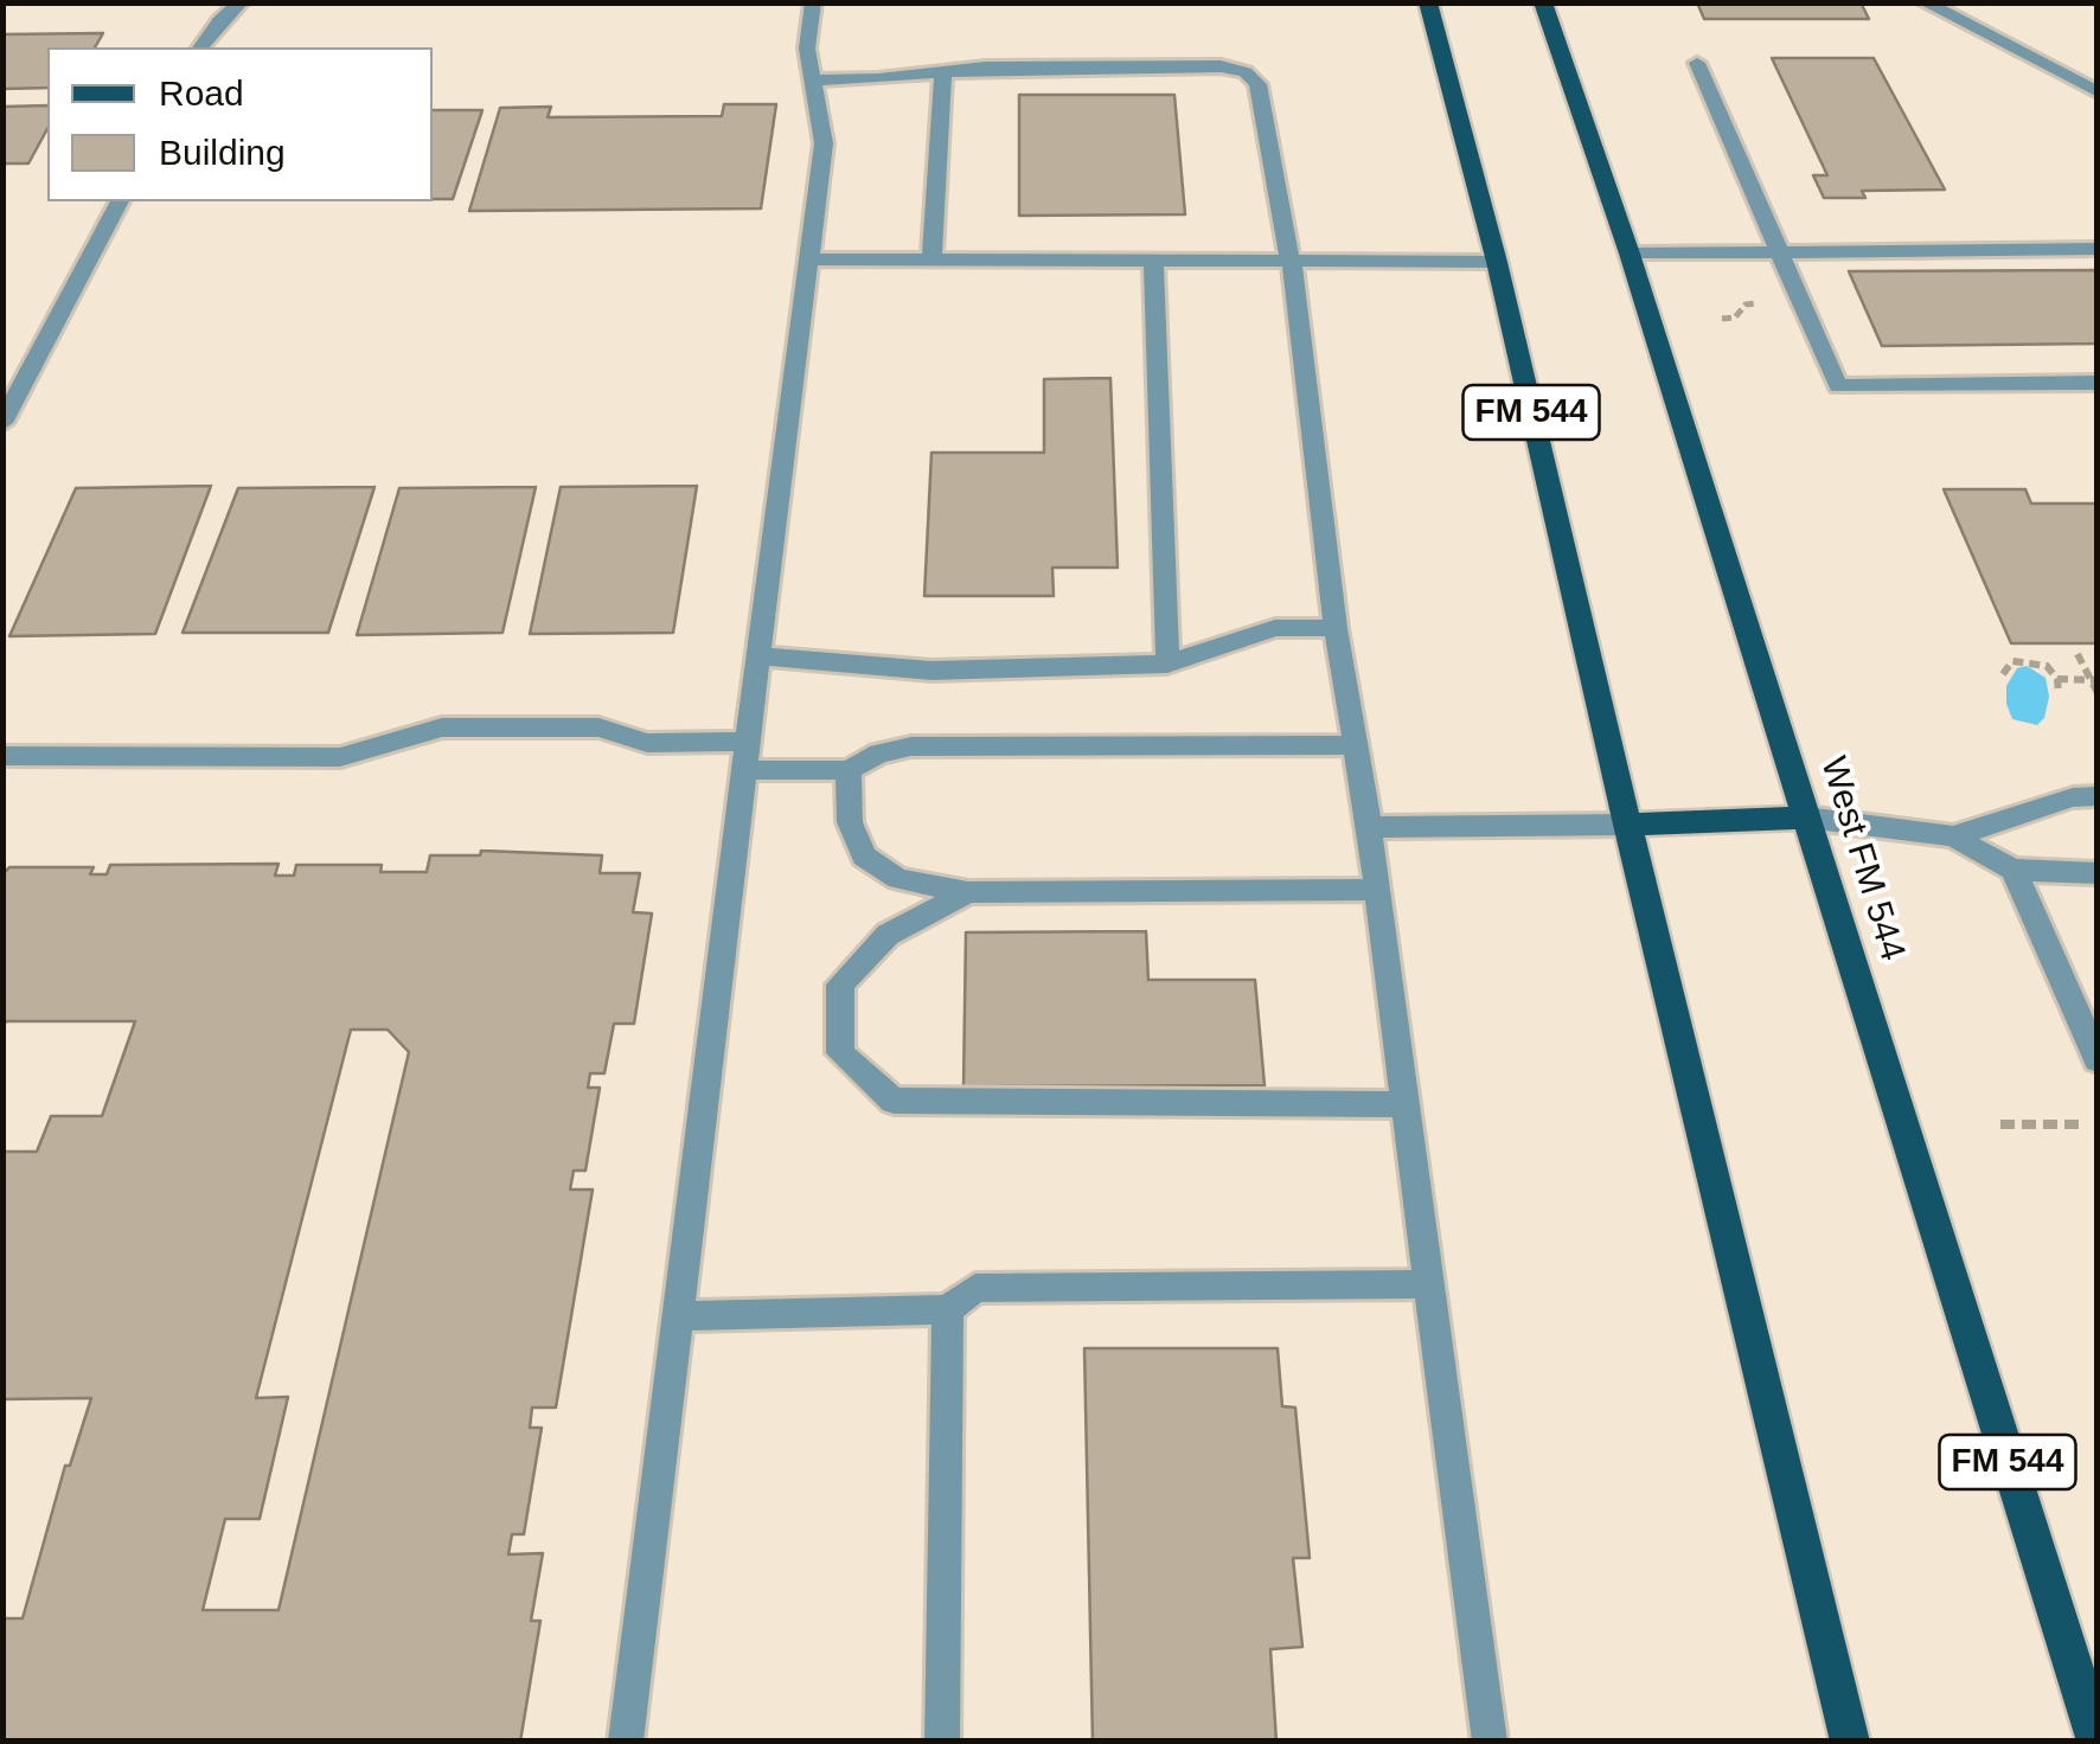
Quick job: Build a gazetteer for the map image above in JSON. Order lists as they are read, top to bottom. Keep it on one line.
{"streets":{"main road":["FM 544","West FM 544"]},"legend":["Road","Building"]}
